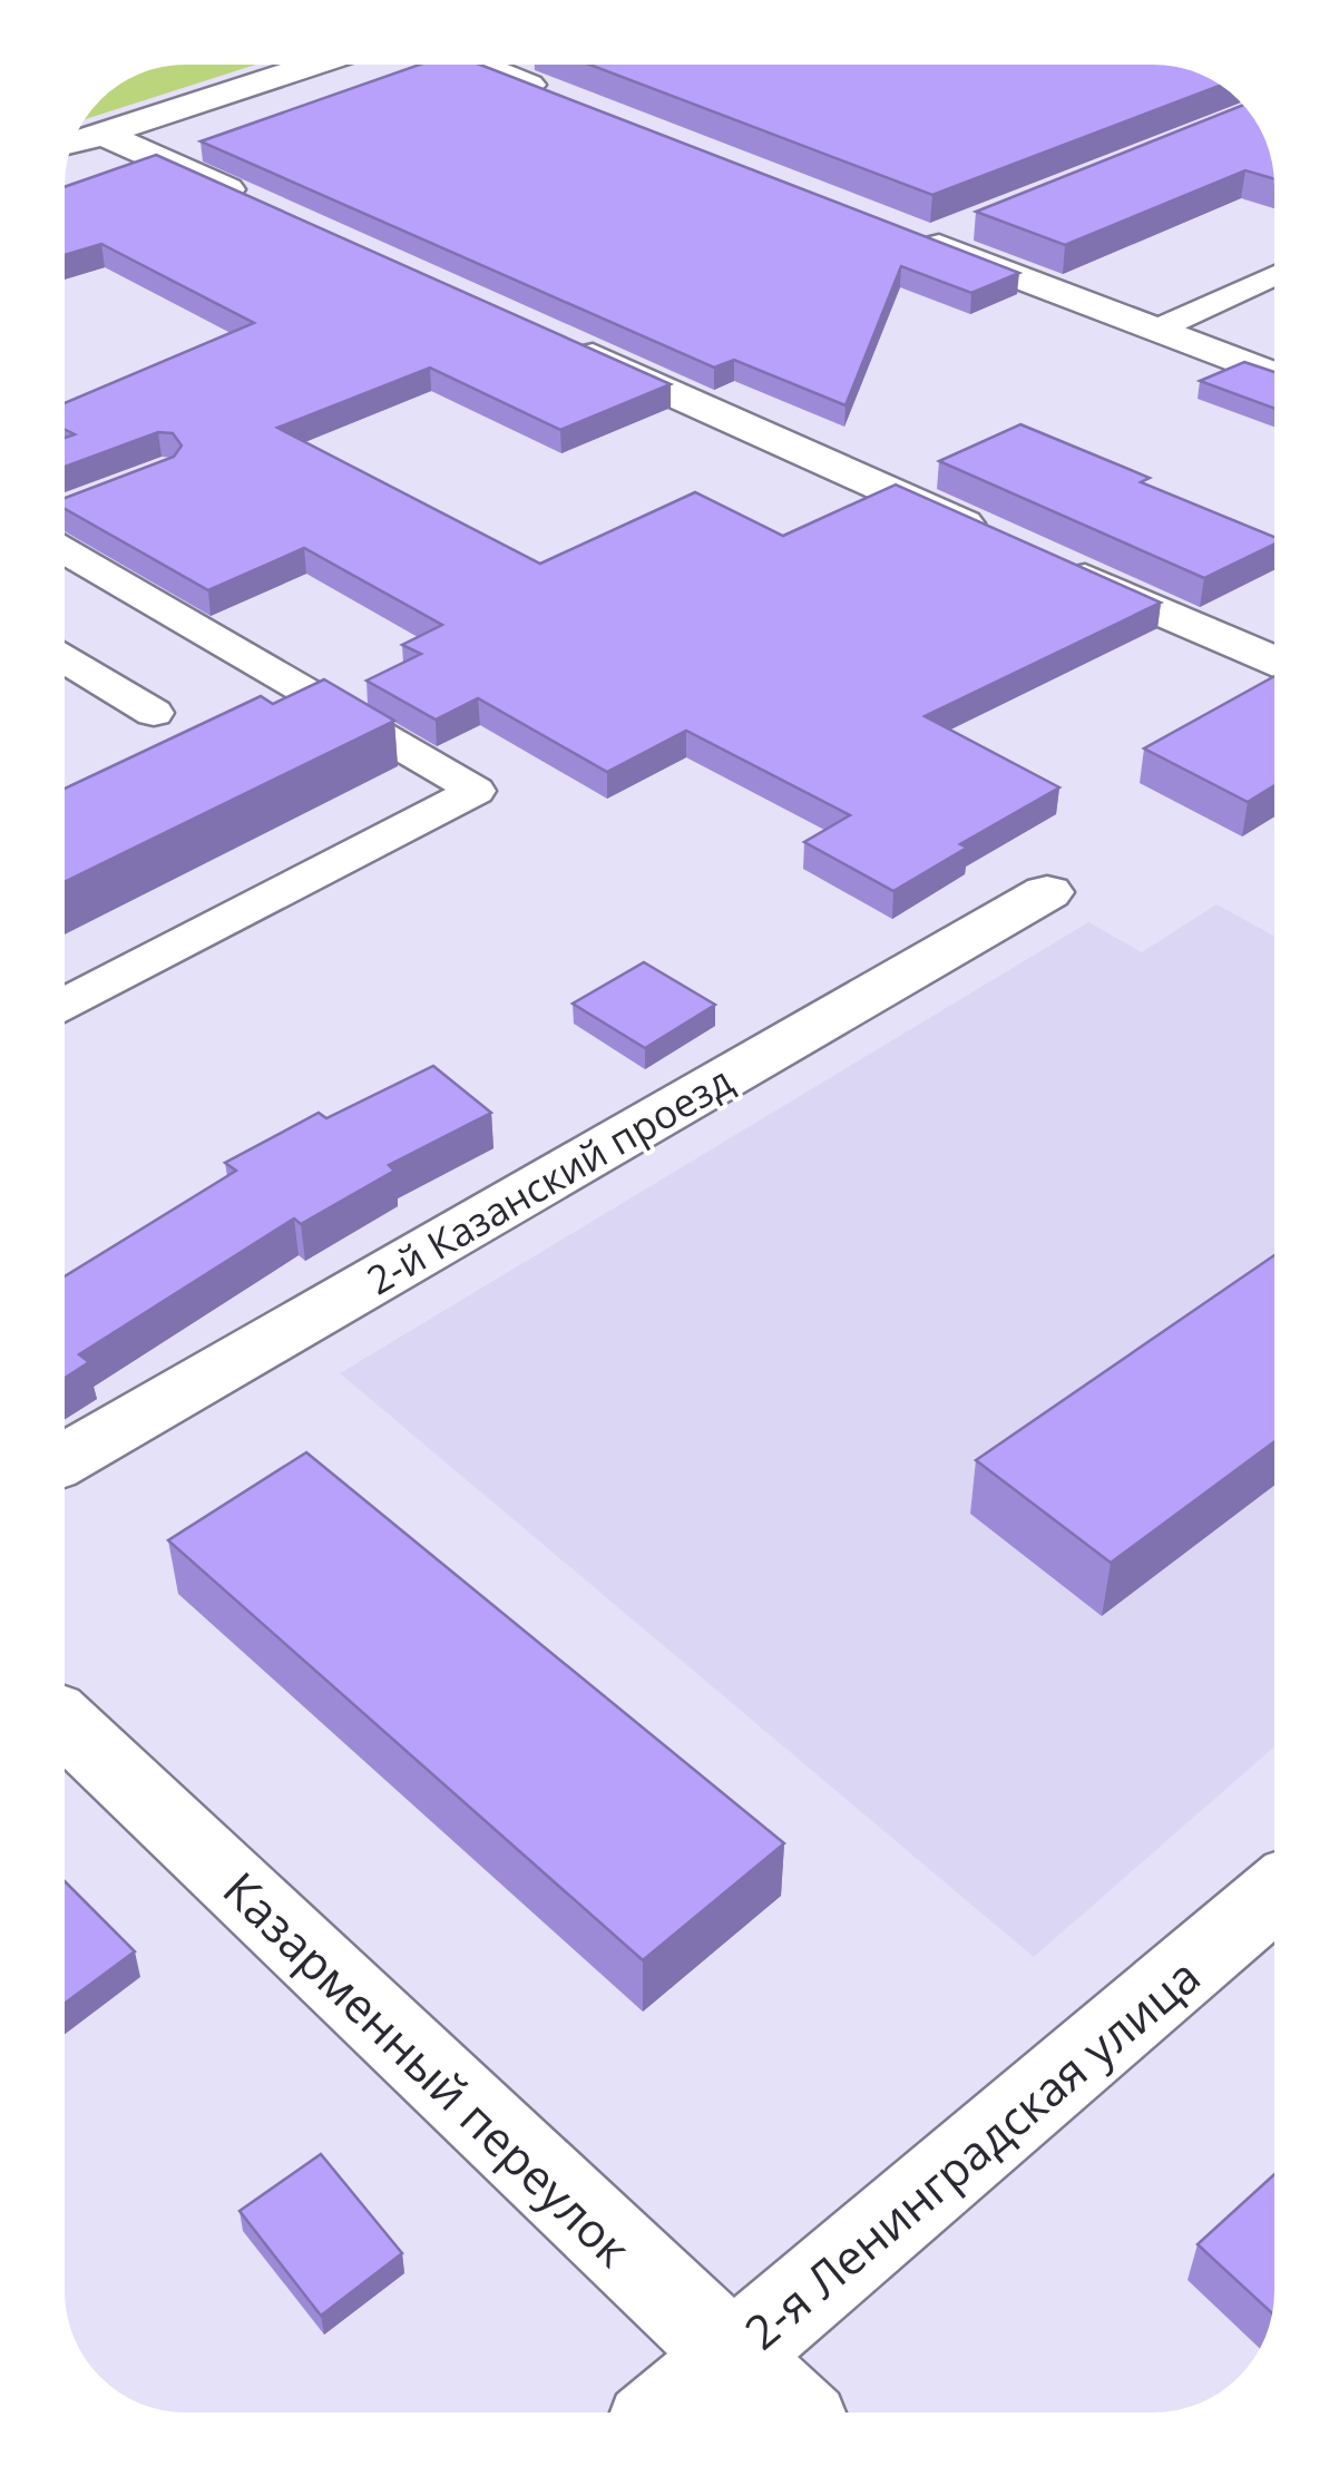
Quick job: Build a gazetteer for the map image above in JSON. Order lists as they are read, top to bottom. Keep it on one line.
{"streets":{"street":["2-й Казанский проезд","Казарменный переулок","2-я Ленинградская улица"]},"crossings":[["Казарменный переулок","2-я Ленинградская улица"]]}
